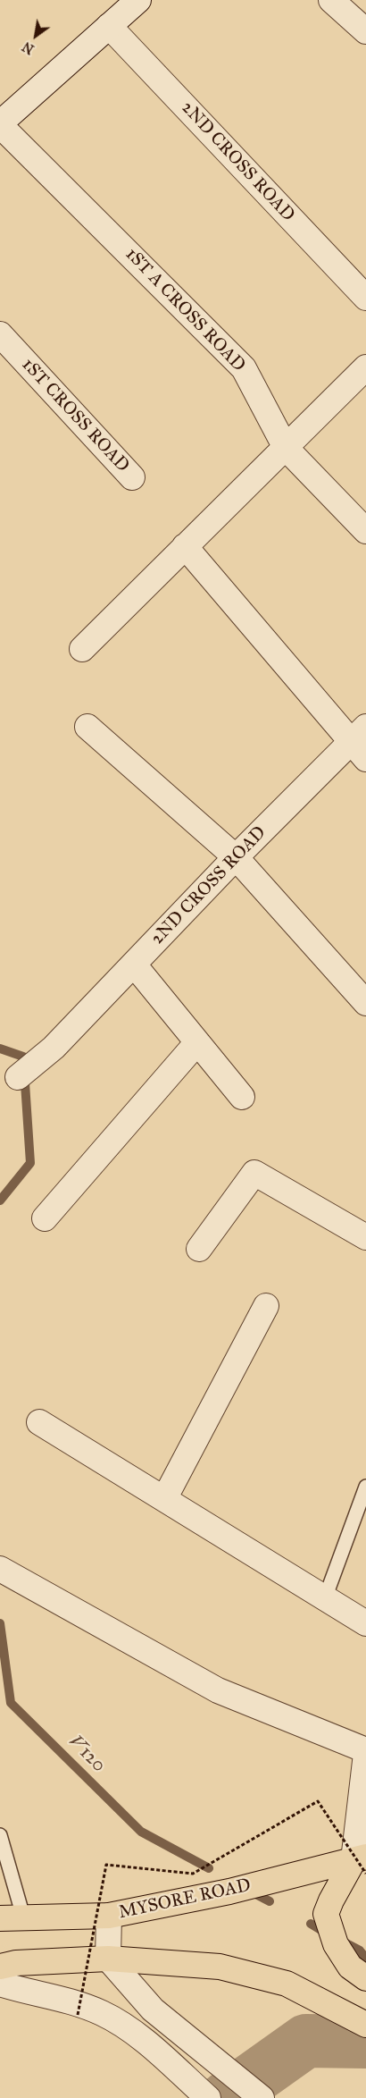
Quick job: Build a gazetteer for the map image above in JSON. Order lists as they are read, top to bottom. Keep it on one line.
{"streets":{"highway":["MYSORE ROAD"],"street":["2ND CROSS ROAD","1ST A CROSS ROAD","1ST CROSS ROAD"]},"water":["V120"],"north":"bottom left"}
